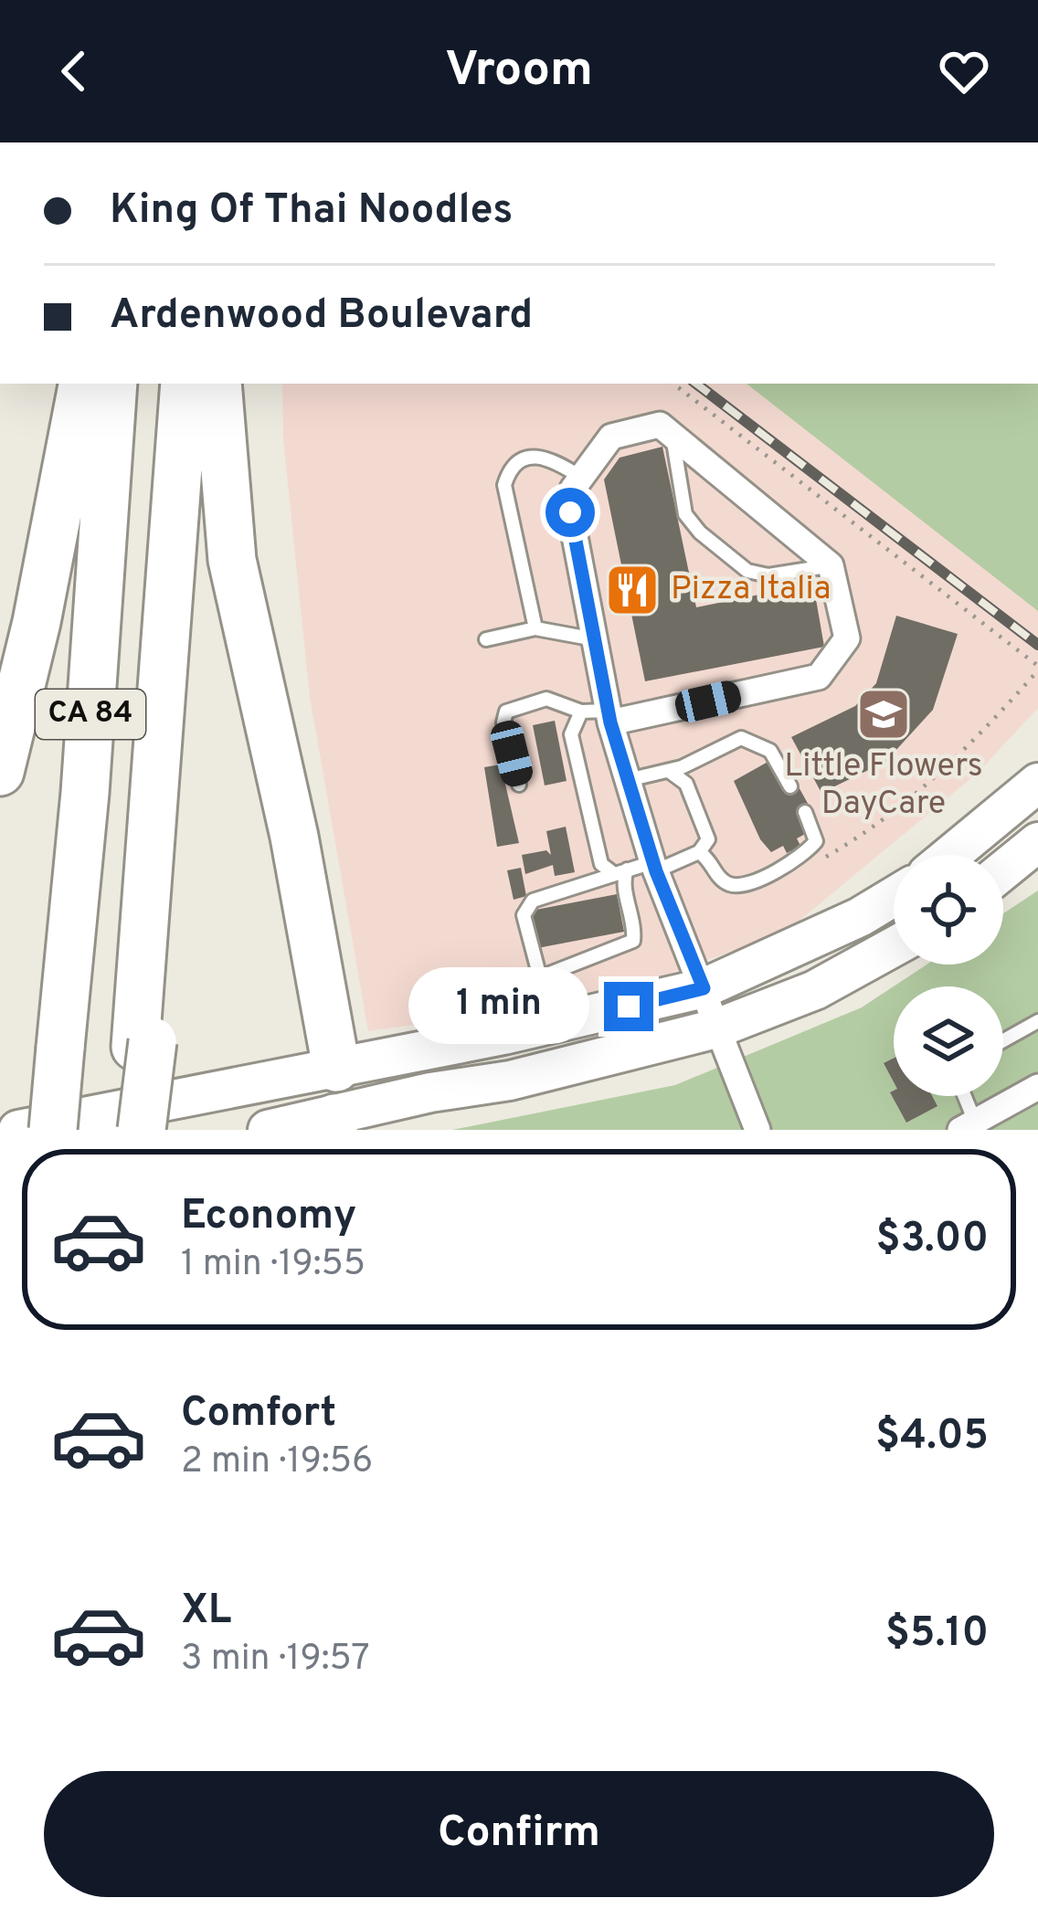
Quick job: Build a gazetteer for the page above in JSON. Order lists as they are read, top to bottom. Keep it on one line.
{"streets":{"highway":["CA 84"]},"places":{"restaurant":["Pizza Italia"],"school or university":["Little Flowers DayCare"]},"page":{"header":"Vroom","banner":["King Of Thai Noodles","Ardenwood Boulevard"],"bubble":"1 min","list":[{"name":"Economy","note":"1 min · 19:55","value":"$3.00"},{"name":"Comfort","note":"2 min · 19:56","value":"$4.05"},{"name":"XL","note":"3 min · 19:57","value":"$5.10"}],"buttons":"Confirm"}}
